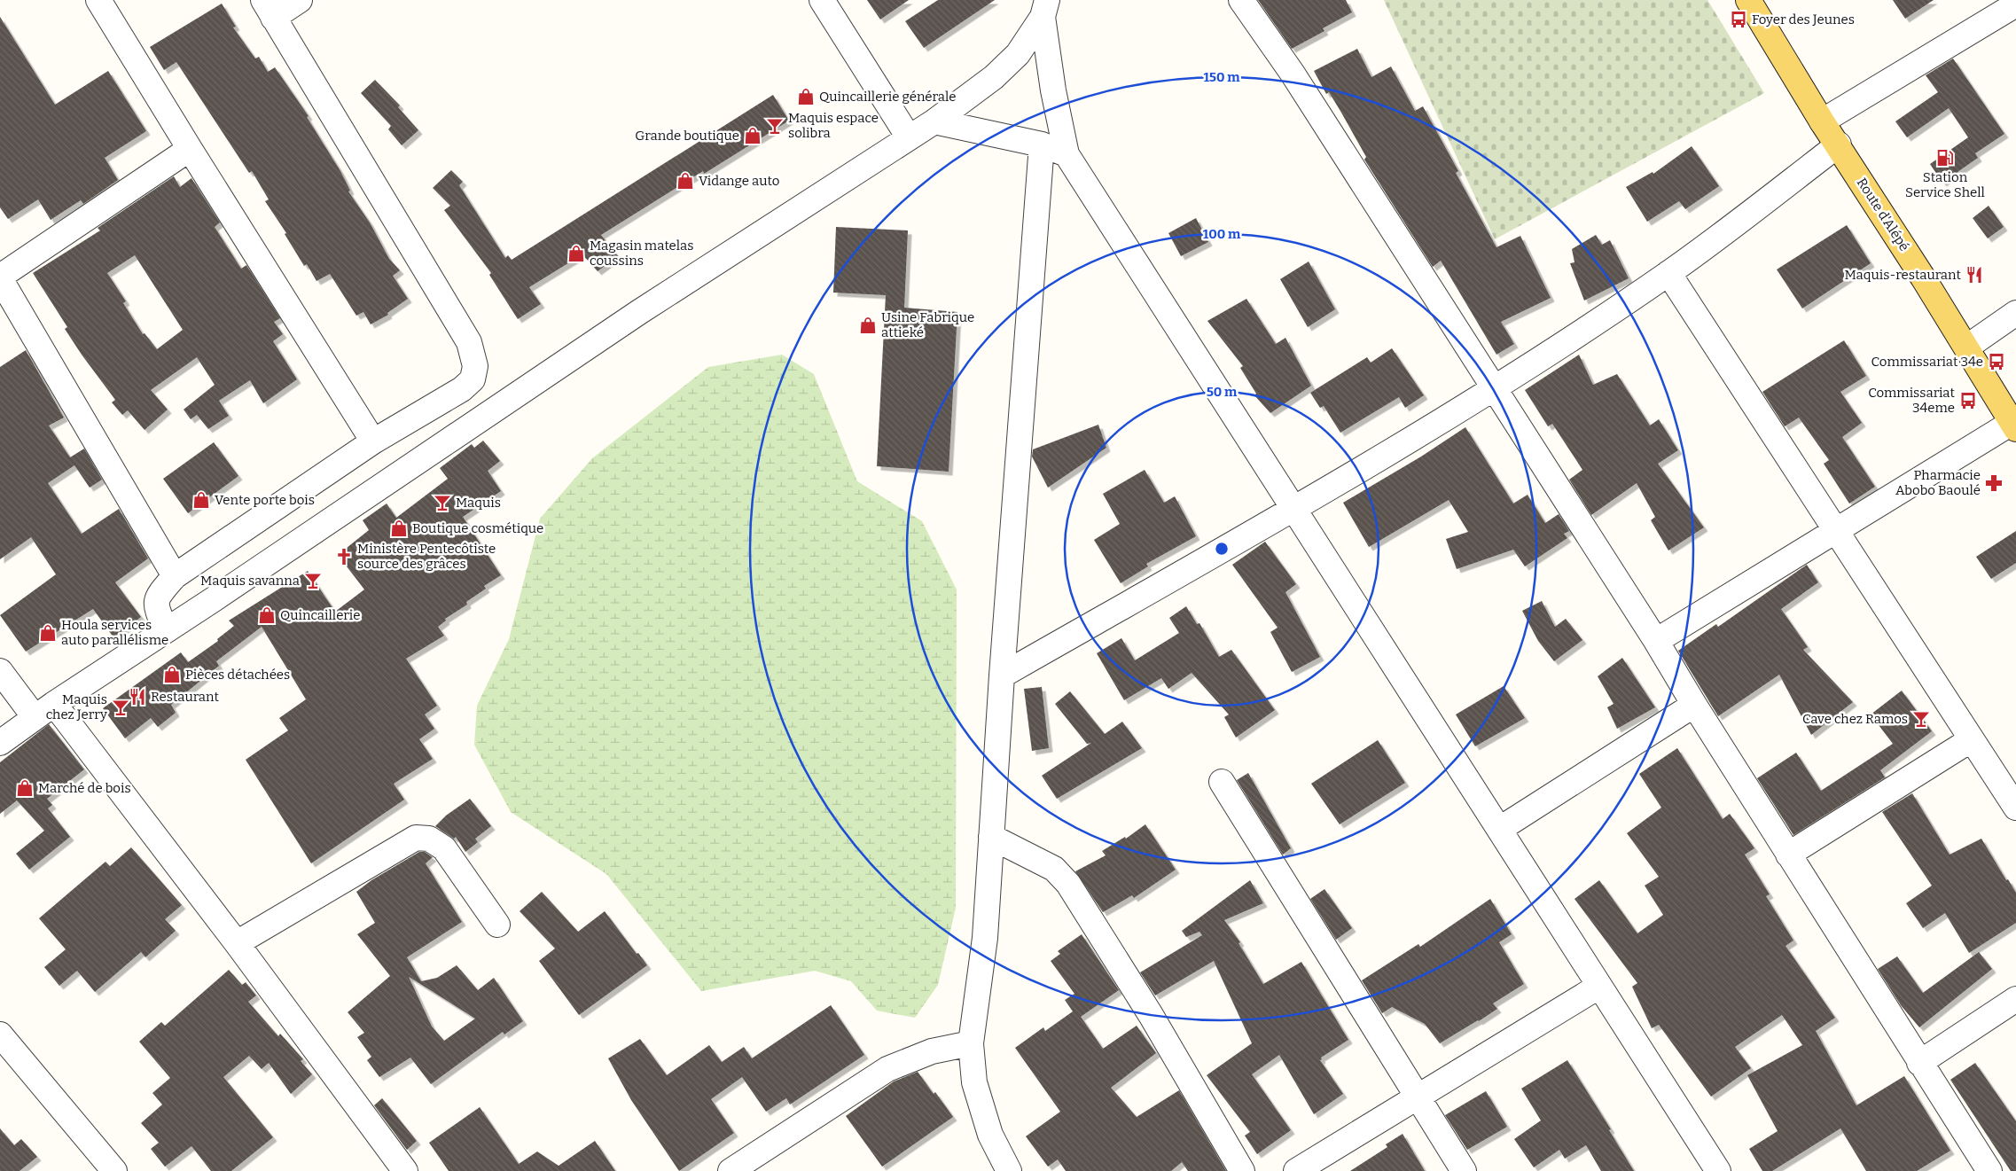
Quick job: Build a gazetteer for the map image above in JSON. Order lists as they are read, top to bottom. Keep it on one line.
{"streets":{"main road":["Route d'Alépé"]},"places":{"bus stop":["Foyer des Jeunes","Commissariat 34e","Commissariat 34eme"],"shop":["Quincaillerie générale","Grande boutique","Vidange auto","Magasin matelas coussins","Usine Fabrique attieké","Vente porte bois","Boutique cosmétique","Quincaillerie","Houla services auto parallélisme","Pièces détachées","Marché de bois"],"bar":["Maquis espace solibra","Maquis","Maquis savanna","Maquis chez Jerry","Cave chez Ramos"],"fuel station":["Station Service Shell"],"restaurant":["Maquis-restaurant","Restaurant"],"pharmacy":["Pharmacie Abobo Baoulé"],"church":["Ministère Pentecôtiste source des grâces"]},"rings":["150 m","100 m","50 m"]}
